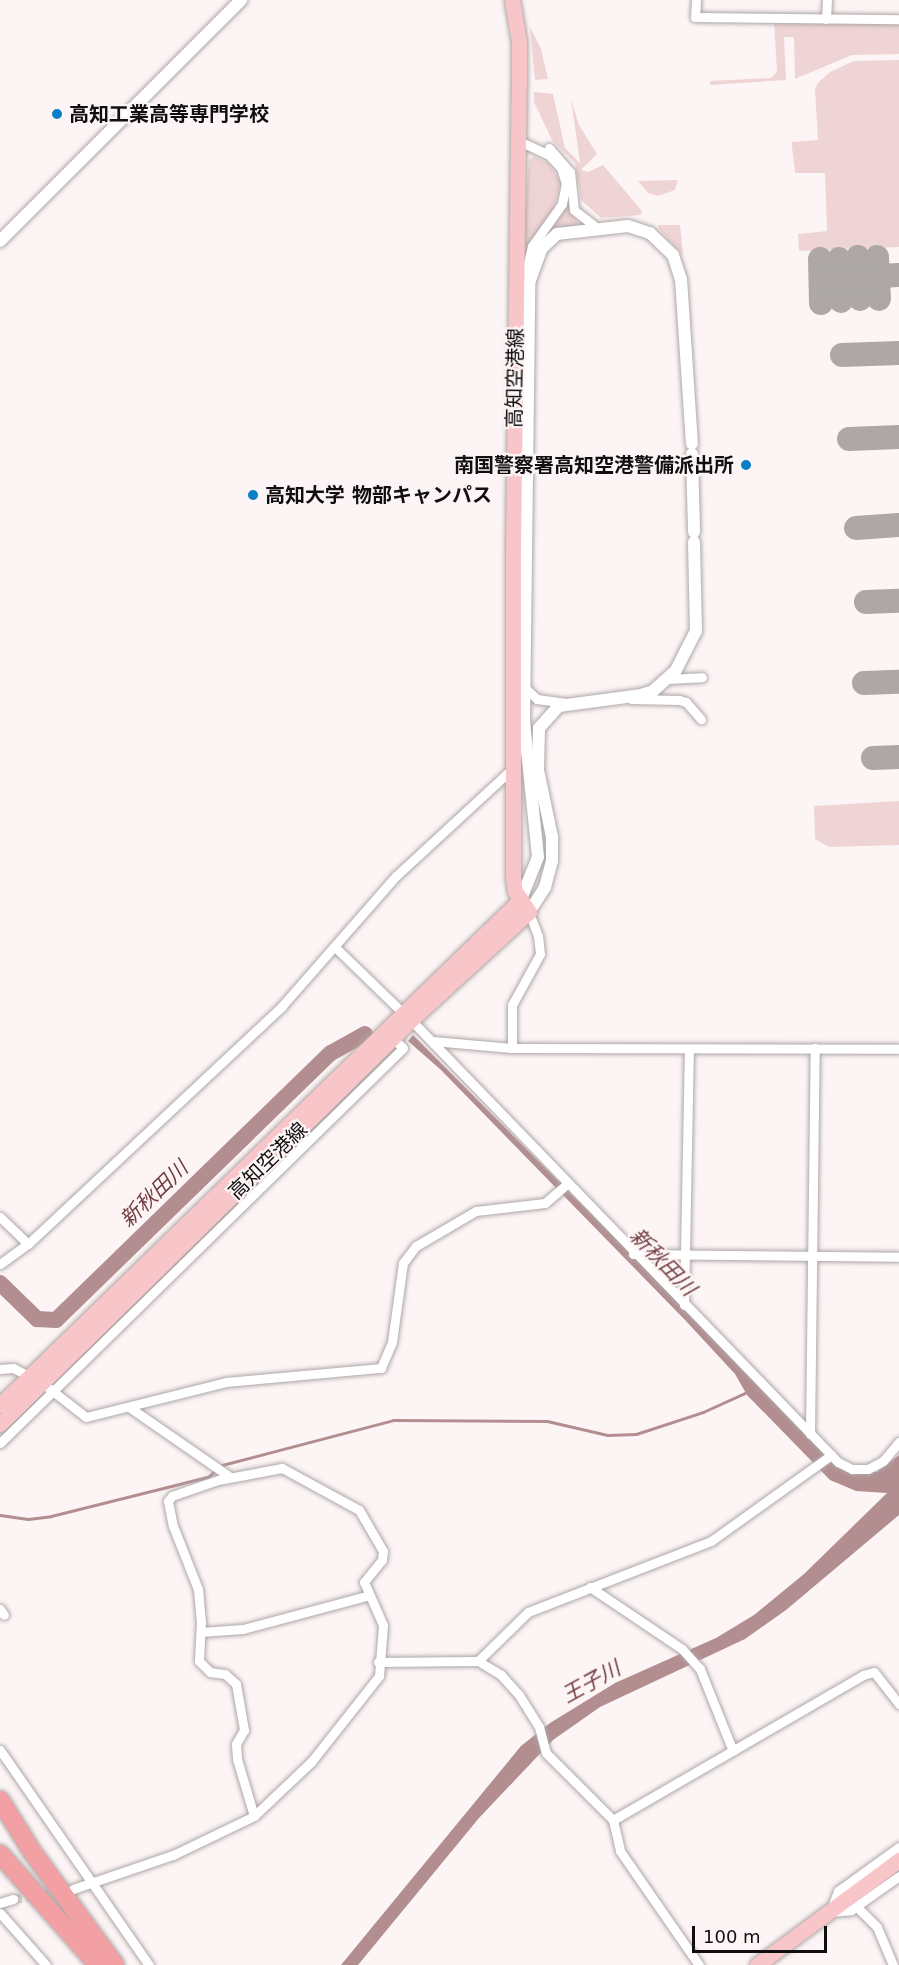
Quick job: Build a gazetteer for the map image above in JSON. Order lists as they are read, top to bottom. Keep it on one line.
{"streets":{"main road":["高知空港線"]},"water":["新秋田川","王子川"],"places":["高知工業高等専門学校","南国警察署高知空港警備派出所","高知大学 物部キャンパス"],"scale_bar":"100 m"}
